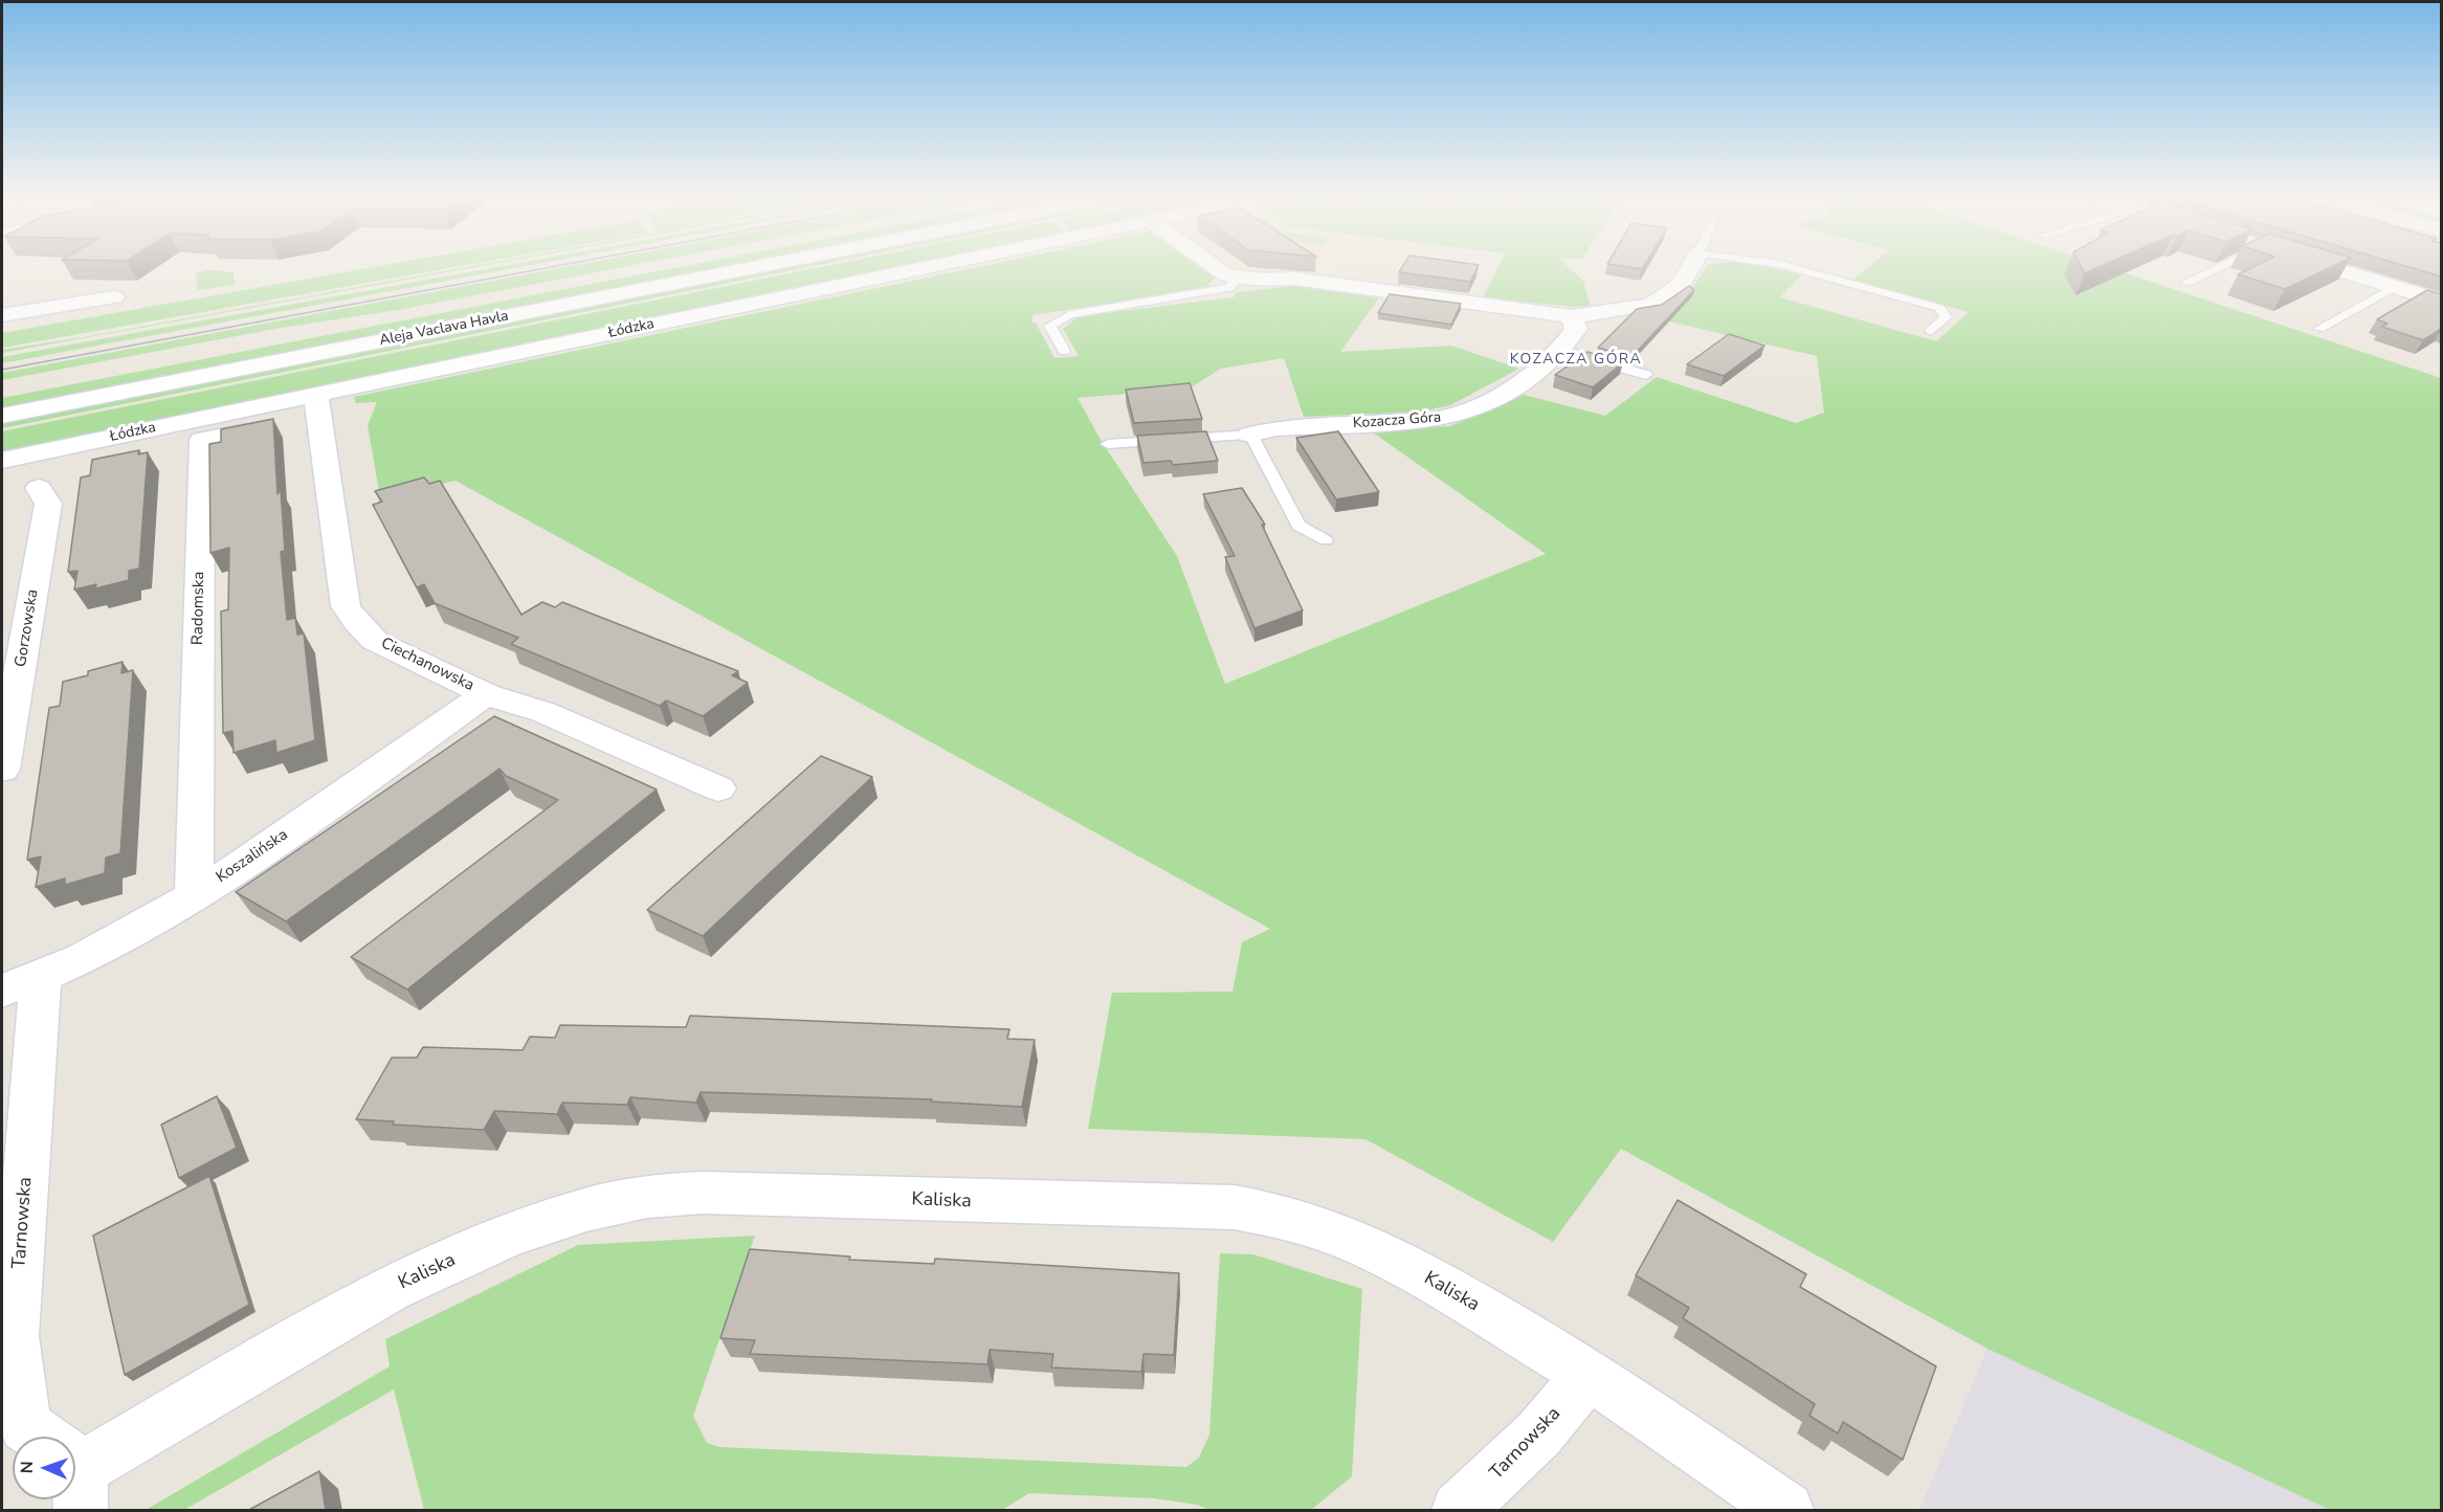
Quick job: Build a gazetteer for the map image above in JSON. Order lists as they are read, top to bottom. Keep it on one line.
{"streets":{"street":["Aleja Vaclava Havla","Łódzka","Kozacza Góra","Radomska","Gorzowska","Ciechanowska","Koszalińska","Kaliska","Tarnowska"]},"crossings":[["Łódzka","Radomska"],["Łódzka","Ciechanowska"],["Radomska","Ciechanowska"],["Radomska","Koszalińska"],["Ciechanowska","Koszalińska"],["Koszalińska","Tarnowska"],["Kaliska","Tarnowska"]],"districts":["KOZACZA GÓRA"],"north":"left"}
